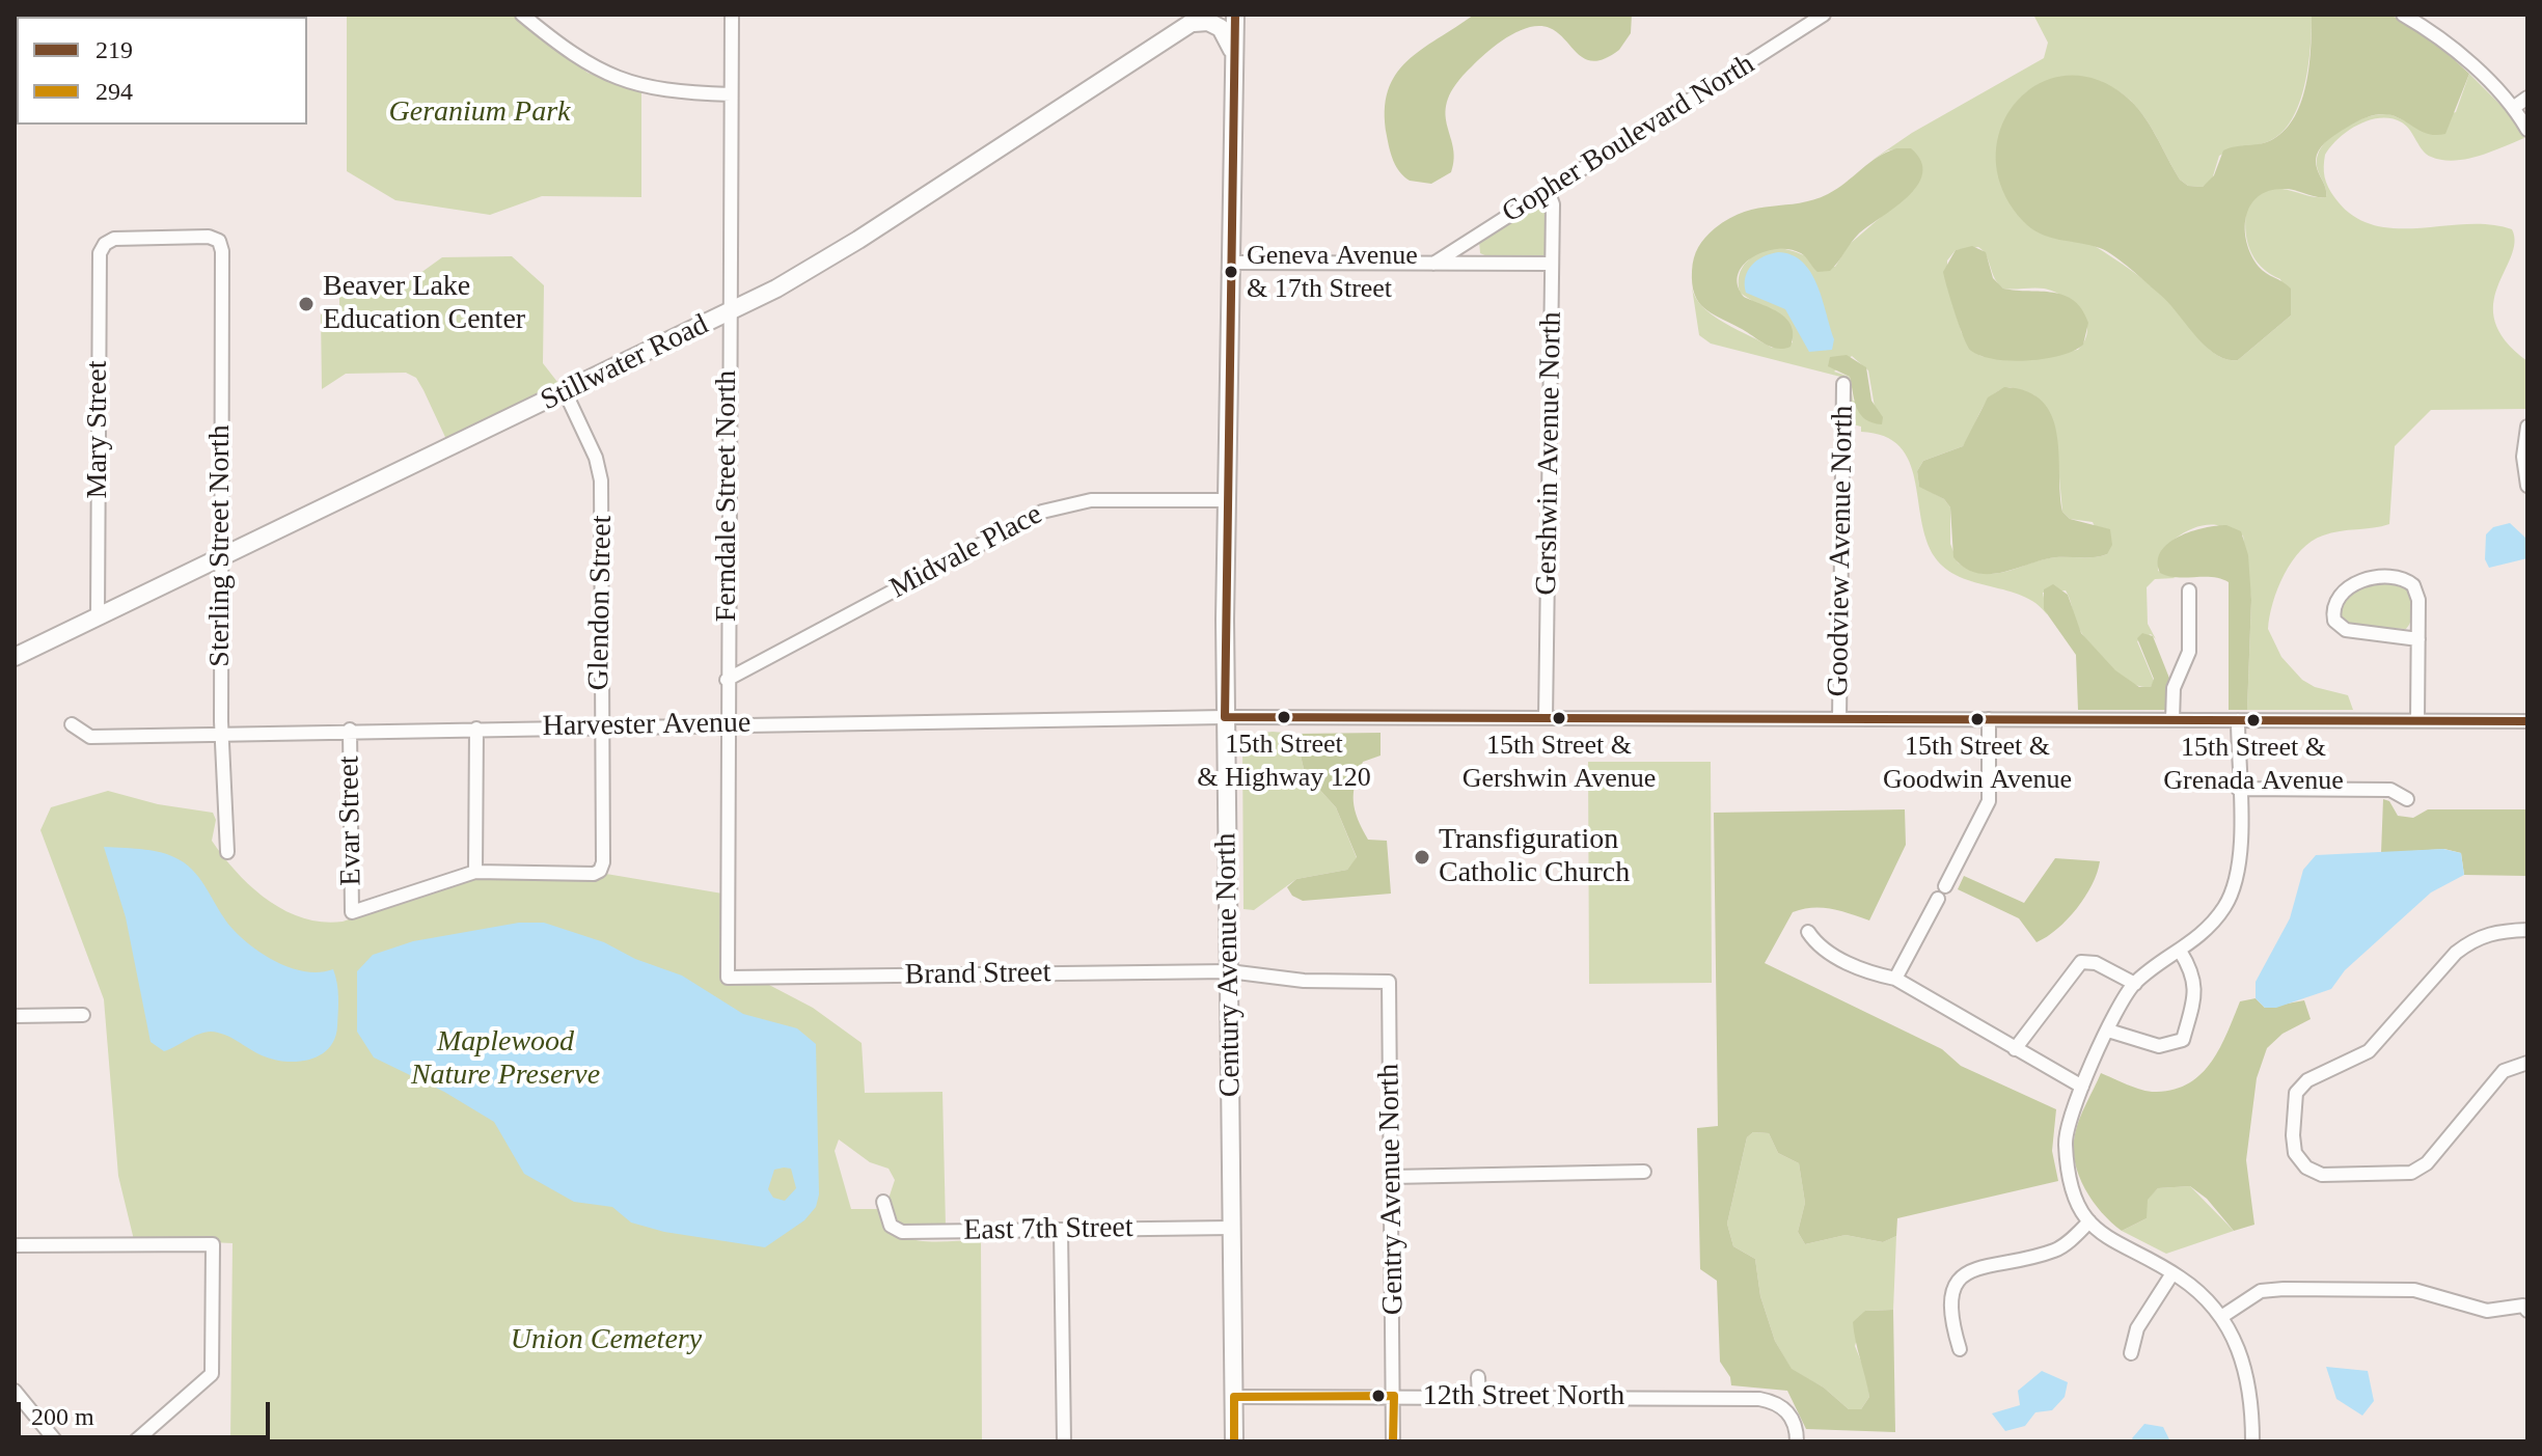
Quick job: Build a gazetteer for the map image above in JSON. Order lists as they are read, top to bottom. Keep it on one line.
{"streets":{"main road":["Stillwater Road","Century Avenue North"],"street":["Gopher Boulevard North","Mary Street","Gershwin Avenue North","Ferndale Street North","Sterling Street North","Goodview Avenue North","Midvale Place","Glendon Street","Harvester Avenue","Evar Street","Brand Street","Gentry Avenue North","East 7th Street","12th Street North"]},"crossings":[["Gopher Boulevard North","Gershwin Avenue North"],["Stillwater Road","Mary Street"],["Stillwater Road","Ferndale Street North"],["Stillwater Road","Sterling Street North"],["Stillwater Road","Glendon Street"],["Mary Street","Sterling Street North"],["Gershwin Avenue North","Harvester Avenue"],["Ferndale Street North","Midvale Place"],["Ferndale Street North","Harvester Avenue"],["Ferndale Street North","Brand Street"],["Sterling Street North","Harvester Avenue"],["Goodview Avenue North","Harvester Avenue"],["Midvale Place","Century Avenue North"],["Glendon Street","Harvester Avenue"],["Glendon Street","Evar Street"],["Harvester Avenue","Evar Street"],["Harvester Avenue","Century Avenue North"],["Century Avenue North","Brand Street"],["Century Avenue North","East 7th Street"],["Century Avenue North","12th Street North"],["Brand Street","Gentry Avenue North"],["Gentry Avenue North","12th Street North"]],"parks":["Geranium Park","Maplewood Nature Preserve","Union Cemetery"],"places":["Geneva Avenue & 17th Street","Beaver Lake Education Center","15th Street & Highway 120","15th Street & Gershwin Avenue","15th Street & Goodwin Avenue","15th Street & Grenada Avenue","Transfiguration Catholic Church"],"lines":["transit line 219","transit line 294"],"legend":["219","294"],"scale_bar":"200 m"}
